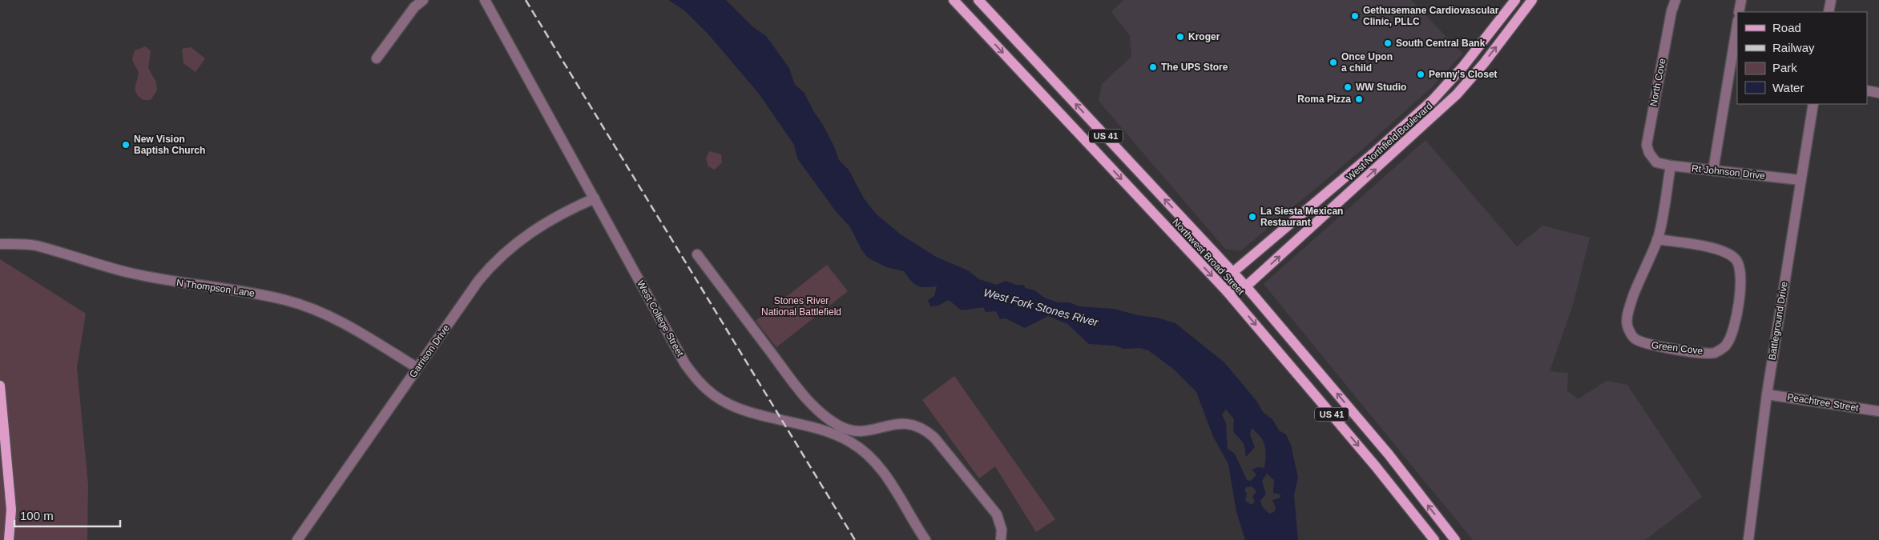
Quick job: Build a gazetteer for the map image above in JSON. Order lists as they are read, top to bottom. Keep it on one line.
{"streets":{"main road":["US 41","West Northfield Boulevard","Northwest Broad Street"],"street":["North Cove","Rt Johnson Drive","N Thompson Lane","West College Street","Battleground Drive","Green Cove","Garrison Drive","Peachtree Street"]},"crossings":[["North Cove","Rt Johnson Drive"],["West Northfield Boulevard","Northwest Broad Street"],["Rt Johnson Drive","Battleground Drive"],["Rt Johnson Drive","Green Cove"],["N Thompson Lane","Garrison Drive"],["West College Street","Garrison Drive"],["Battleground Drive","Peachtree Street"]],"water":["West Fork Stones River"],"parks":["Stones River National Battlefield"],"places":["Gethusemane Cardiovascular Clinic, PLLC","Kroger","South Central Bank","Once Upon a child","The UPS Store","Penny's Closet","WW Studio","Roma Pizza","New Vision Baptish Church","La Siesta Mexican Restaurant"],"legend":["Road","Railway","Park","Water"],"scale_bar":"100 m"}
